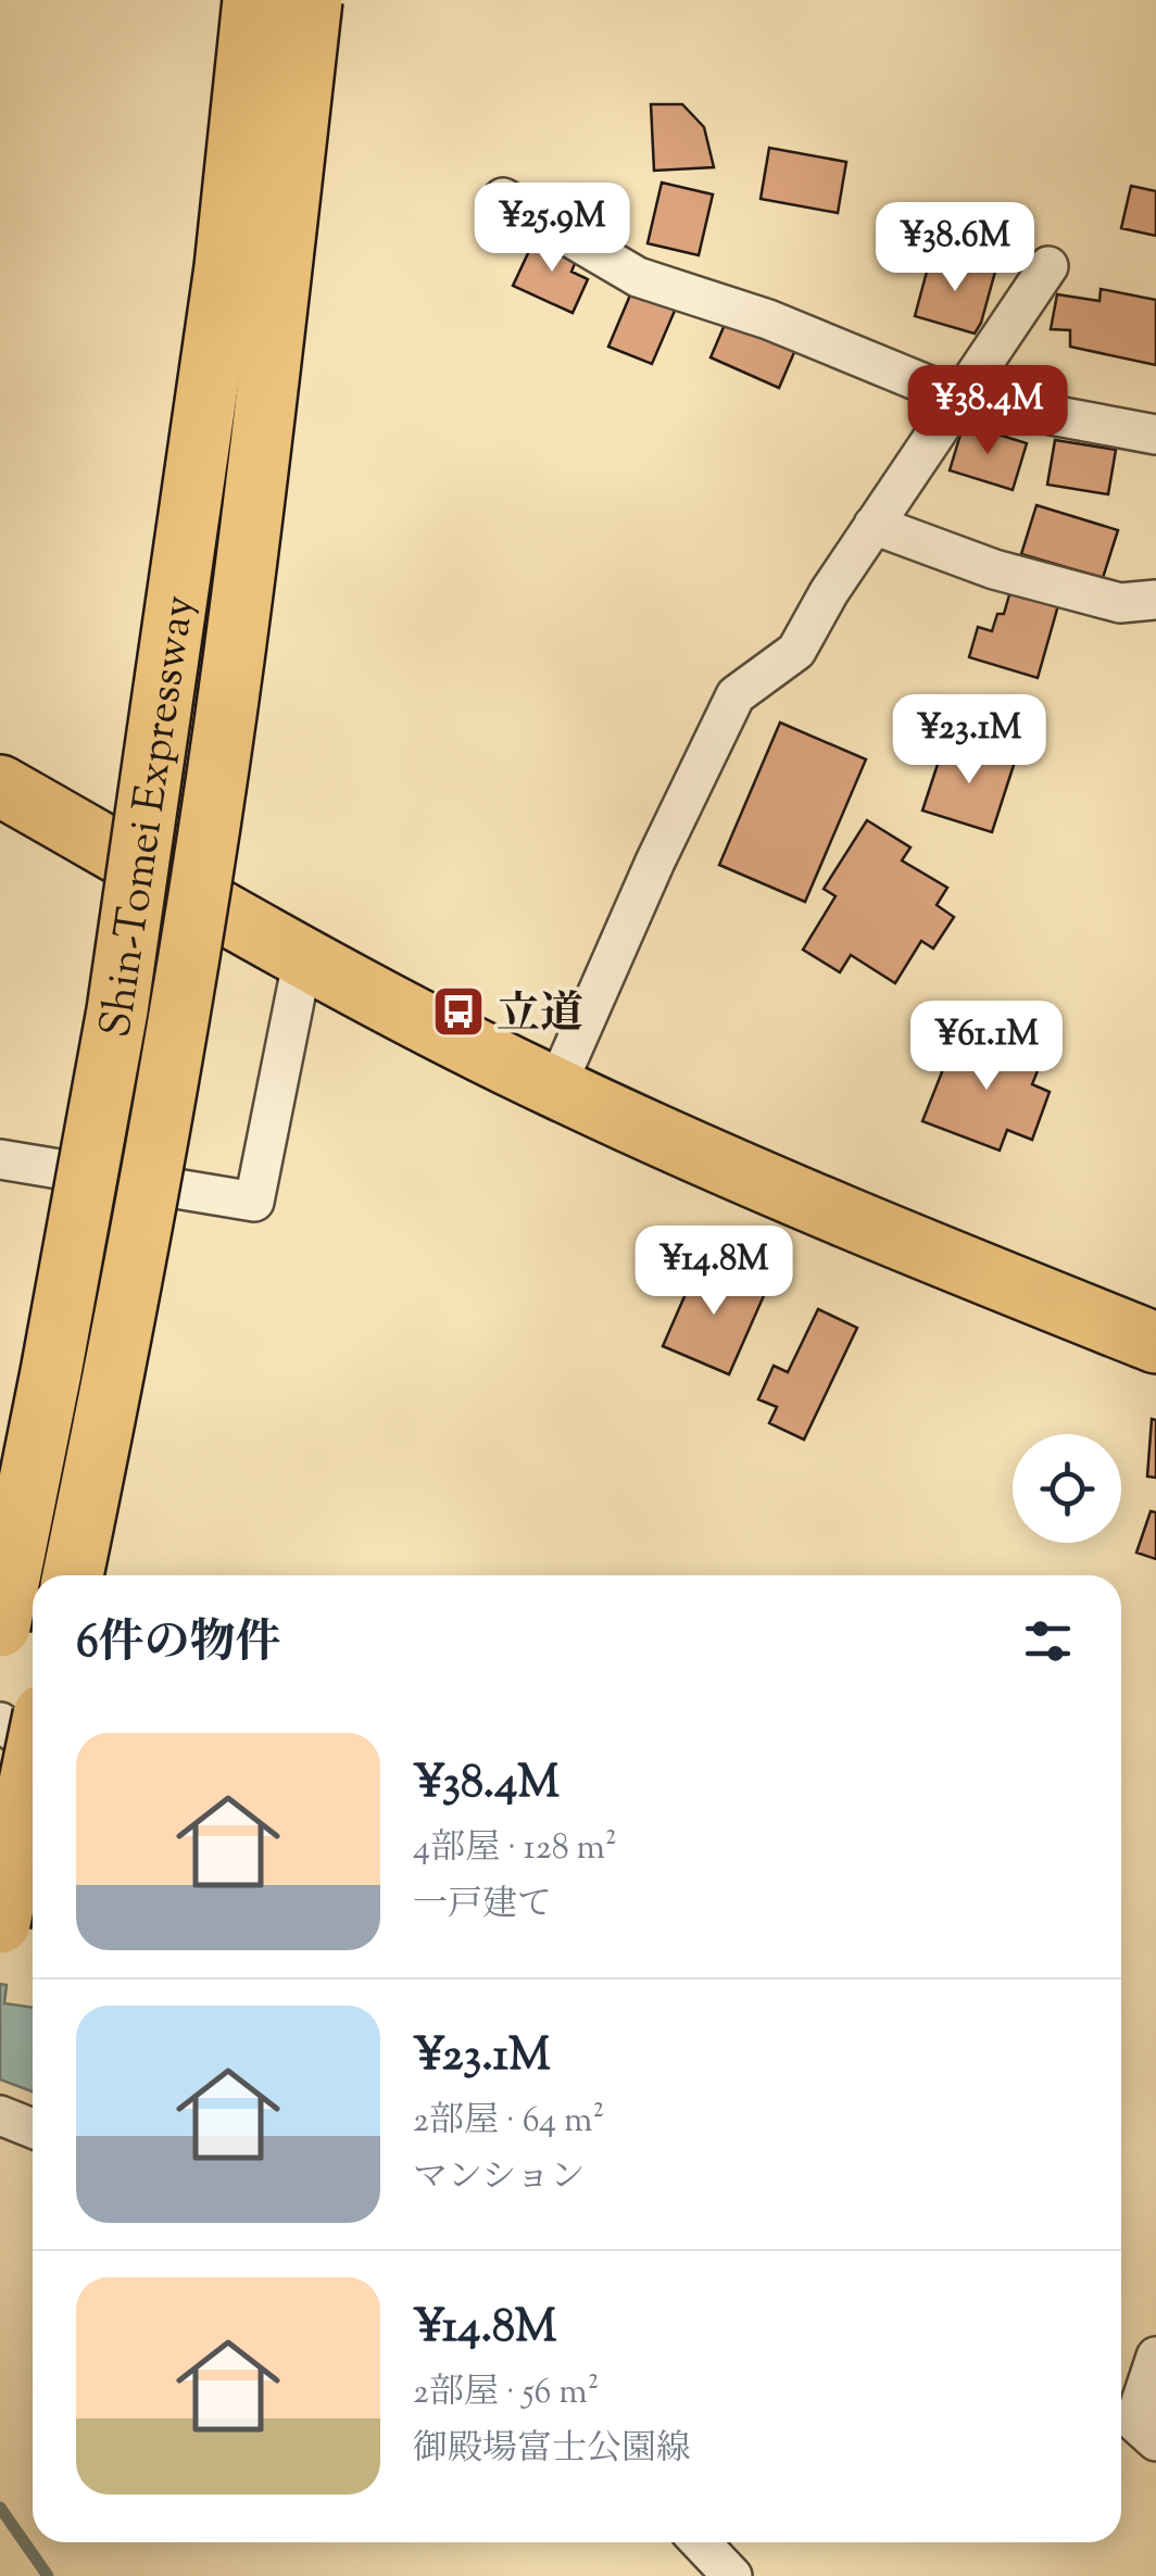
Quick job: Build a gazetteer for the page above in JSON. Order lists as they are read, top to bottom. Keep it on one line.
{"streets":{"main road":["Shin-Tomei Expressway"]},"places":{"bus stop":["立道"]},"page":{"price":["¥25.9M","¥38.6M","¥38.4M","¥23.1M","¥61.1M","¥14.8M"],"heading":"6件の物件","list":[{"name":"¥38.4M","note":"4部屋 · 128 m² · 一戸建て"},{"name":"¥23.1M","note":"2部屋 · 64 m² · マンション"},{"name":"¥14.8M","note":"2部屋 · 56 m² · 御殿場富士公園線"}]}}
